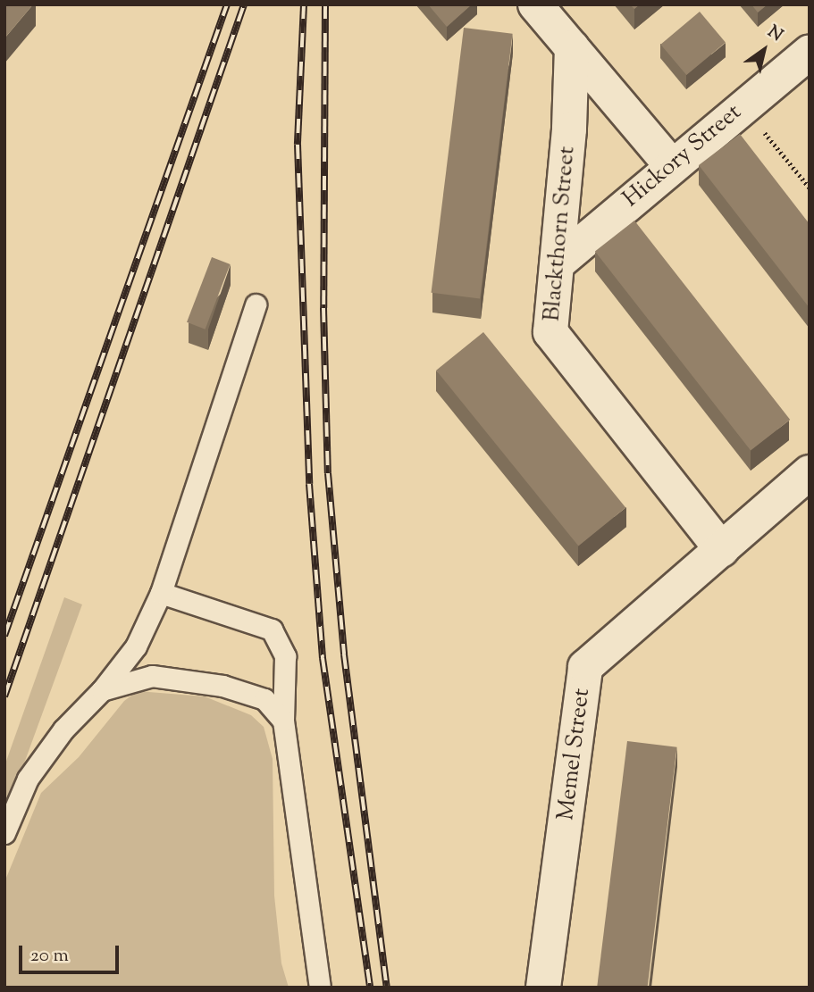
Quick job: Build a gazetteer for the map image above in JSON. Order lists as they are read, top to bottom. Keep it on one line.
{"streets":{"street":["Hickory Street","Blackthorn Street","Memel Street"]},"crossings":[["Hickory Street","Blackthorn Street"],["Blackthorn Street","Memel Street"]],"scale_bar":"20 m","north":"top right"}
